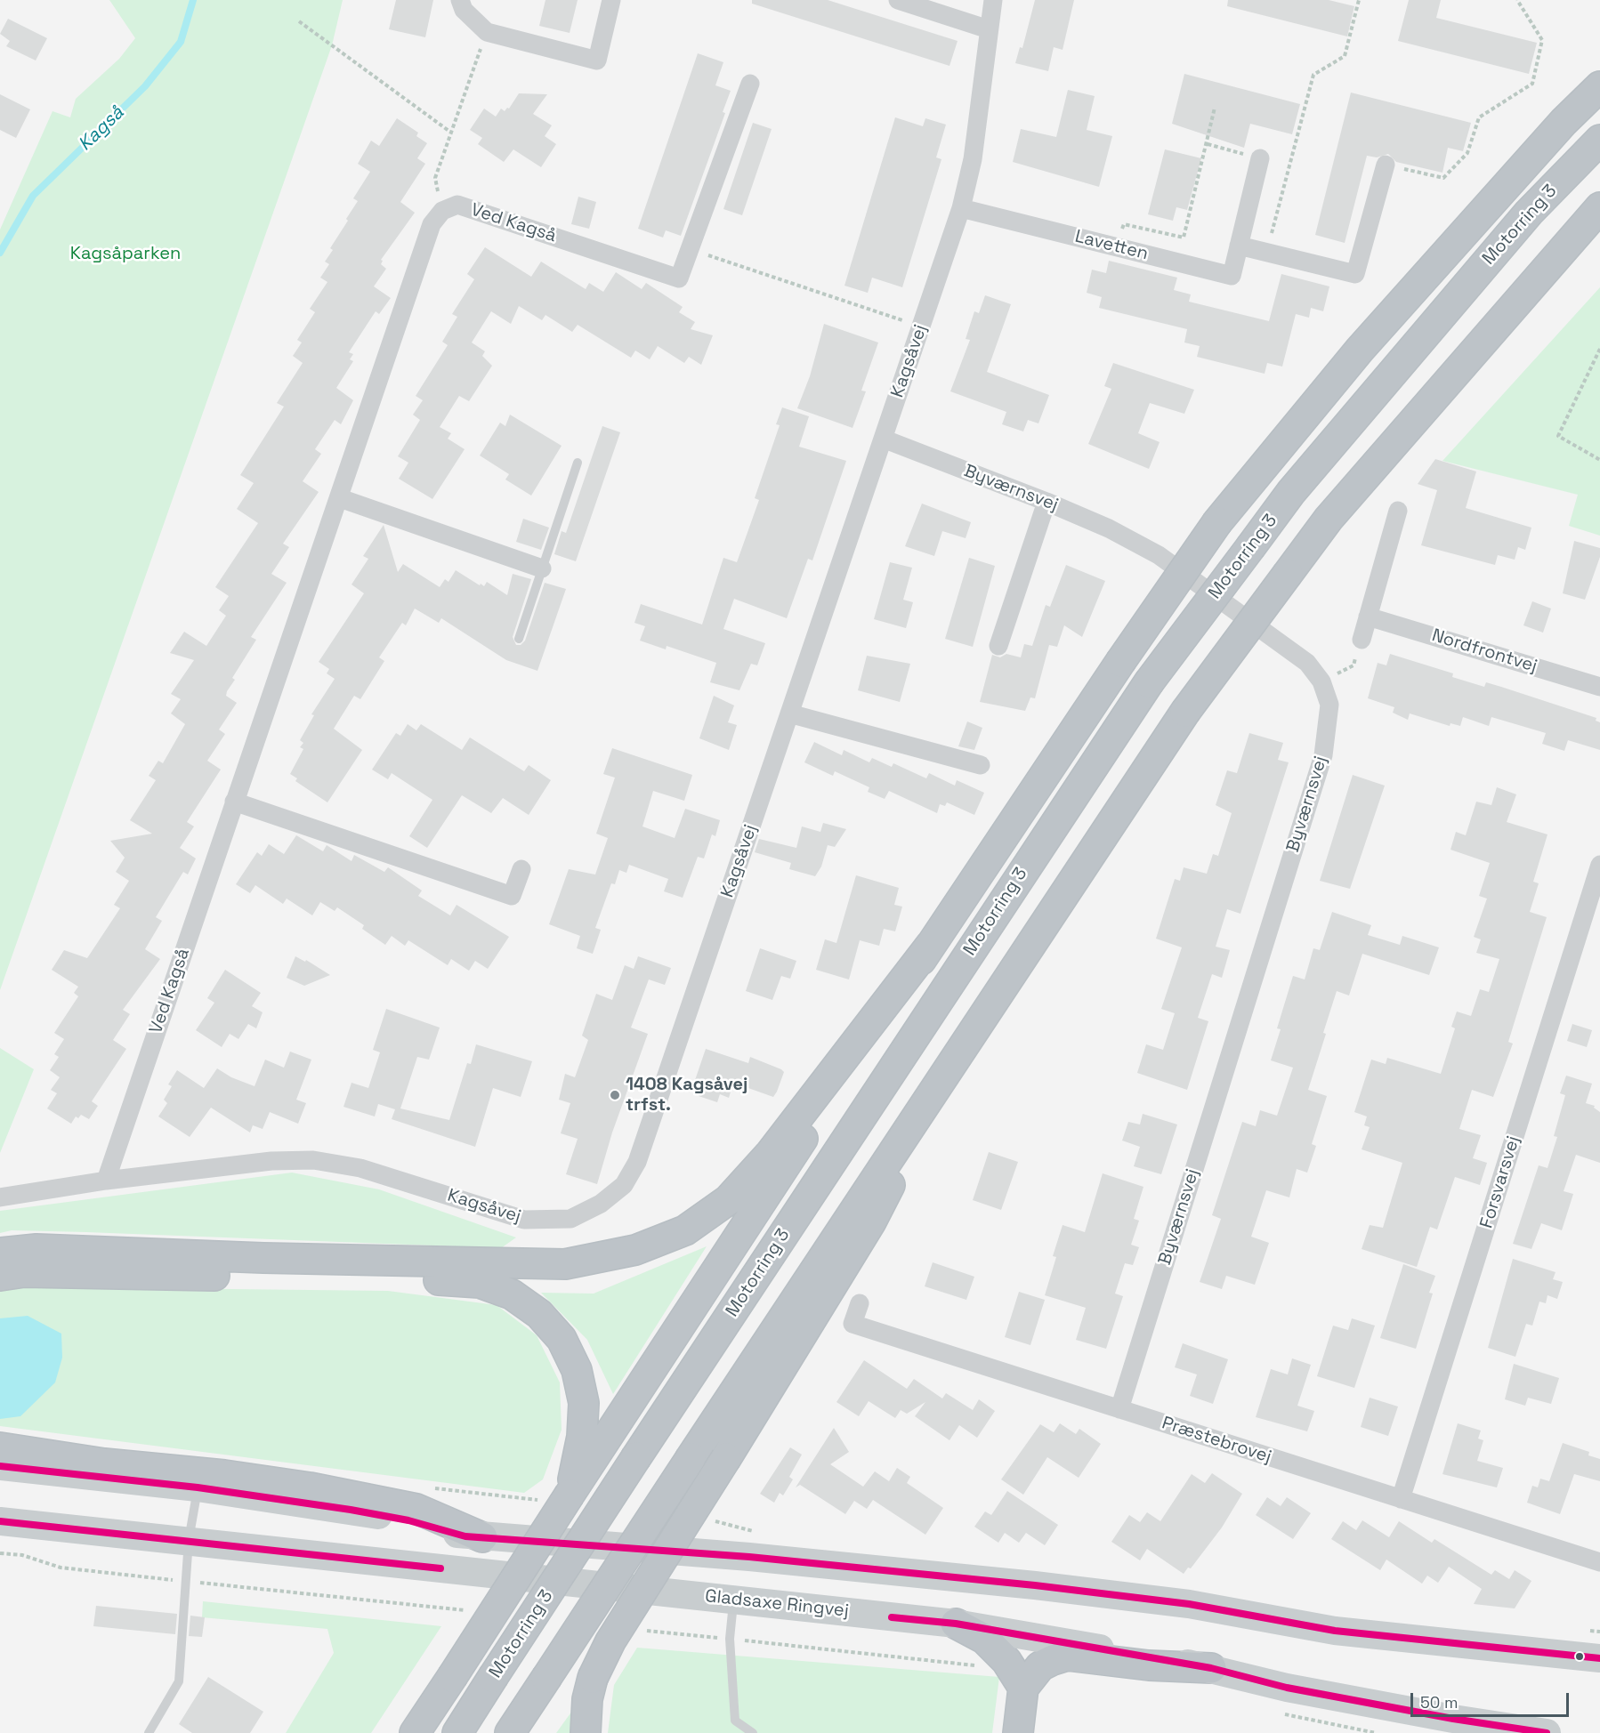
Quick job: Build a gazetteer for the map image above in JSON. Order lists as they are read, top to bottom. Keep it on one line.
{"streets":{"highway":["Motorring 3"],"main road":["Gladsaxe Ringvej"],"street":["Ved Kagså","Lavetten","Kagsåvej","Byværnsvej","Nordfrontvej","Forsvarsvej","Præstebrovej"]},"crossings":[["Ved Kagså","Kagsåvej"],["Lavetten","Kagsåvej"],["Kagsåvej","Byværnsvej"],["Byværnsvej","Præstebrovej"],["Forsvarsvej","Præstebrovej"]],"water":["Kagså"],"parks":["Kagsåparken"],"places":["1408 Kagsåvej trfst."],"scale_bar":"50 m"}
